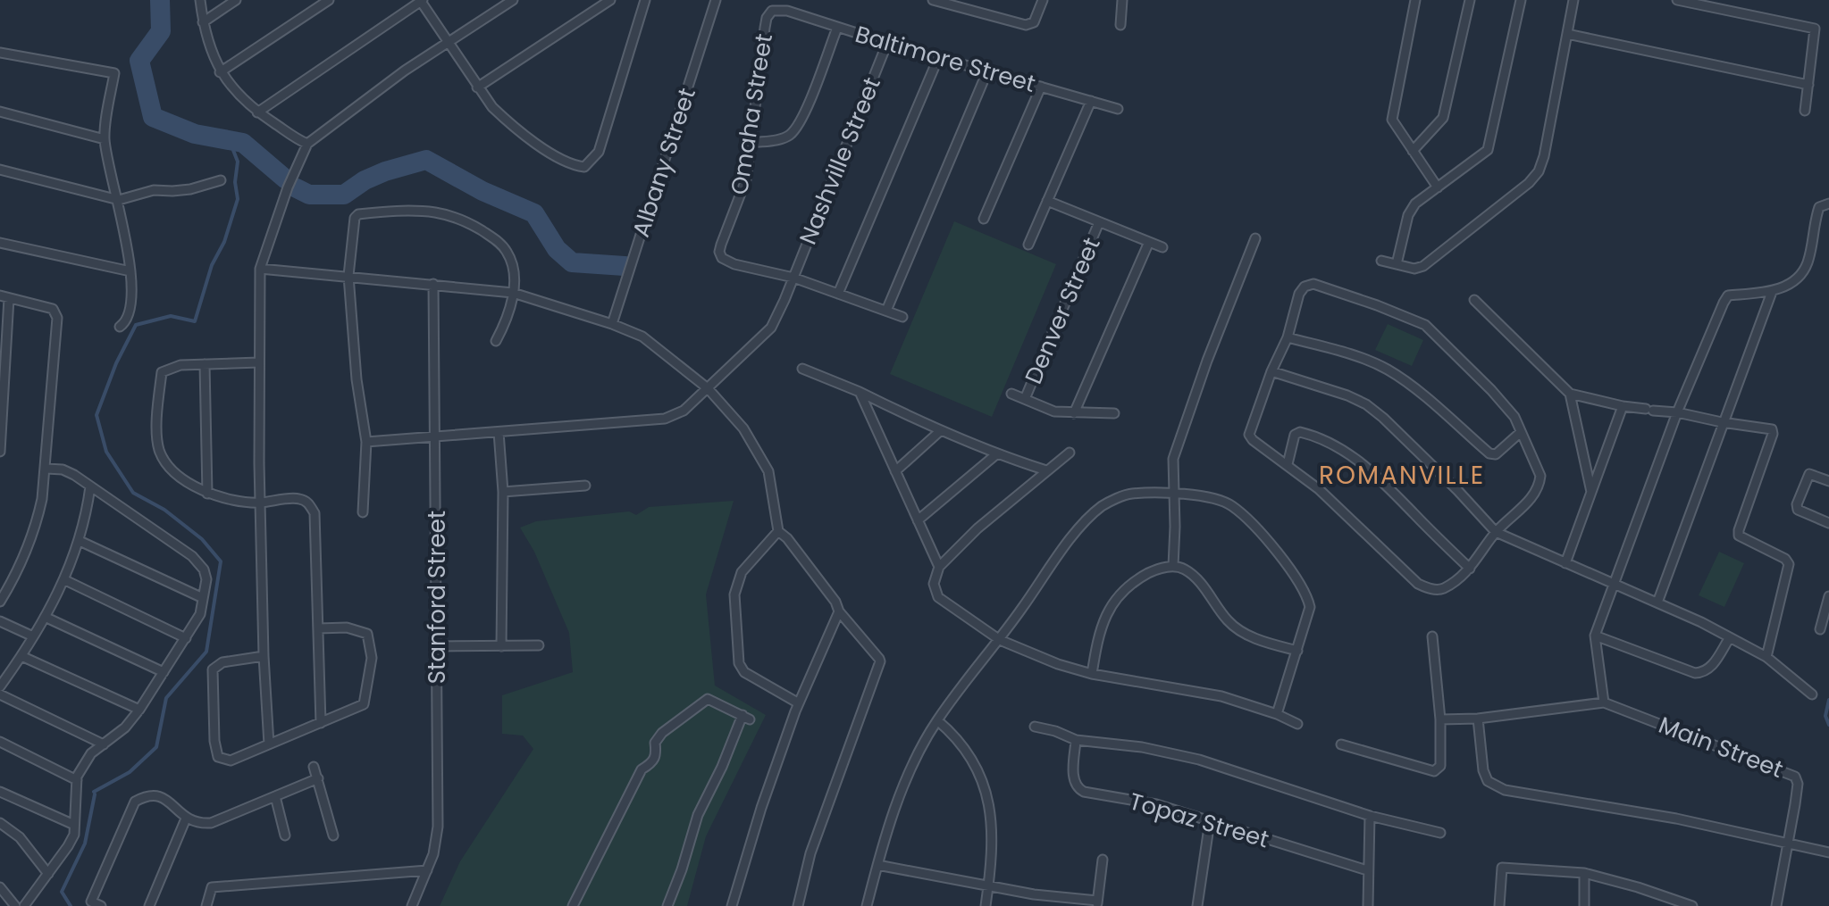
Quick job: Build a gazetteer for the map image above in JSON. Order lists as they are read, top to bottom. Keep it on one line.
{"streets":{"street":["Baltimore Street","Omaha Street","Nashville Street","Albany Street","Denver Street","Stanford Street","Main Street","Topaz Street"]},"crossings":[["Baltimore Street","Omaha Street"],["Baltimore Street","Nashville Street"],["Omaha Street","Nashville Street"],["Nashville Street","Stanford Street"]],"districts":["ROMANVILLE"]}
